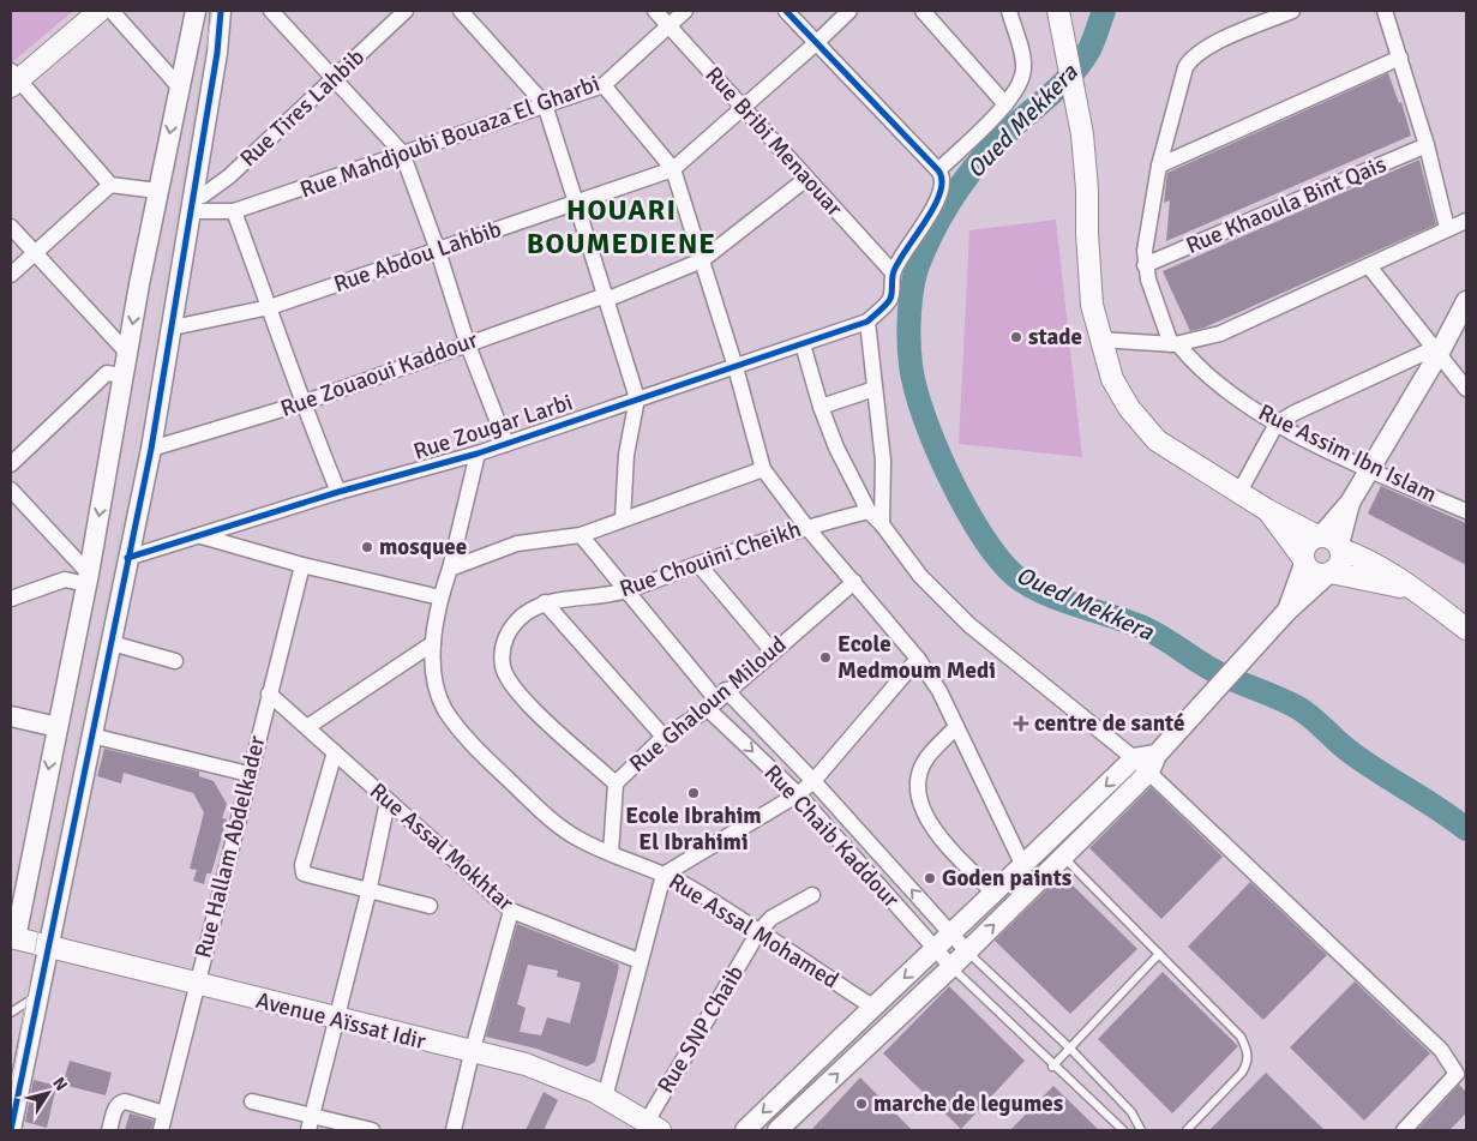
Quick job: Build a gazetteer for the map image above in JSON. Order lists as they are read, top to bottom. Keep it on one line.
{"streets":{"main road":["Avenue Aïssat Idir"],"street":["Rue Tires Lahbib","Rue Mahdjoubi Bouaza El Gharbi","Rue Bribi Menaouar","Rue Khaoula Bint Qais","Rue Abdou Lahbib","Rue Zouaoui Kaddour","Rue Zougar Larbi","Rue Assim Ibn Islam","Rue Chouini Cheikh","Rue Ghaloun Miloud","Rue Chaib Kaddour","Rue Hallam Abdelkader","Rue Assal Mokhtar","Rue Assal Mohamed","Rue SNP Chaib"]},"crossings":[["Rue Tires Lahbib","Rue Mahdjoubi Bouaza El Gharbi"],["Rue Mahdjoubi Bouaza El Gharbi","Rue Bribi Menaouar"],["Rue Bribi Menaouar","Rue Abdou Lahbib"],["Rue Bribi Menaouar","Rue Zouaoui Kaddour"],["Rue Zougar Larbi","Rue Assal Mohamed"],["Rue Chouini Cheikh","Rue Ghaloun Miloud"],["Rue Chouini Cheikh","Rue Chaib Kaddour"],["Rue Ghaloun Miloud","Rue Chaib Kaddour"],["Rue Ghaloun Miloud","Rue Assal Mohamed"],["Rue Hallam Abdelkader","Rue Assal Mokhtar"],["Rue Hallam Abdelkader","Avenue Aïssat Idir"],["Rue Assal Mohamed","Rue SNP Chaib"],["Avenue Aïssat Idir","Rue SNP Chaib"]],"districts":["HOUARI BOUMEDIENE"],"water":["Oued Mekkera"],"places":{"other":["stade","mosquee","Ecole Medmoum Medi","Ecole Ibrahim El Ibrahimi","Goden paints","marche de legumes"],"health":["centre de santé"]},"north":"top right"}
